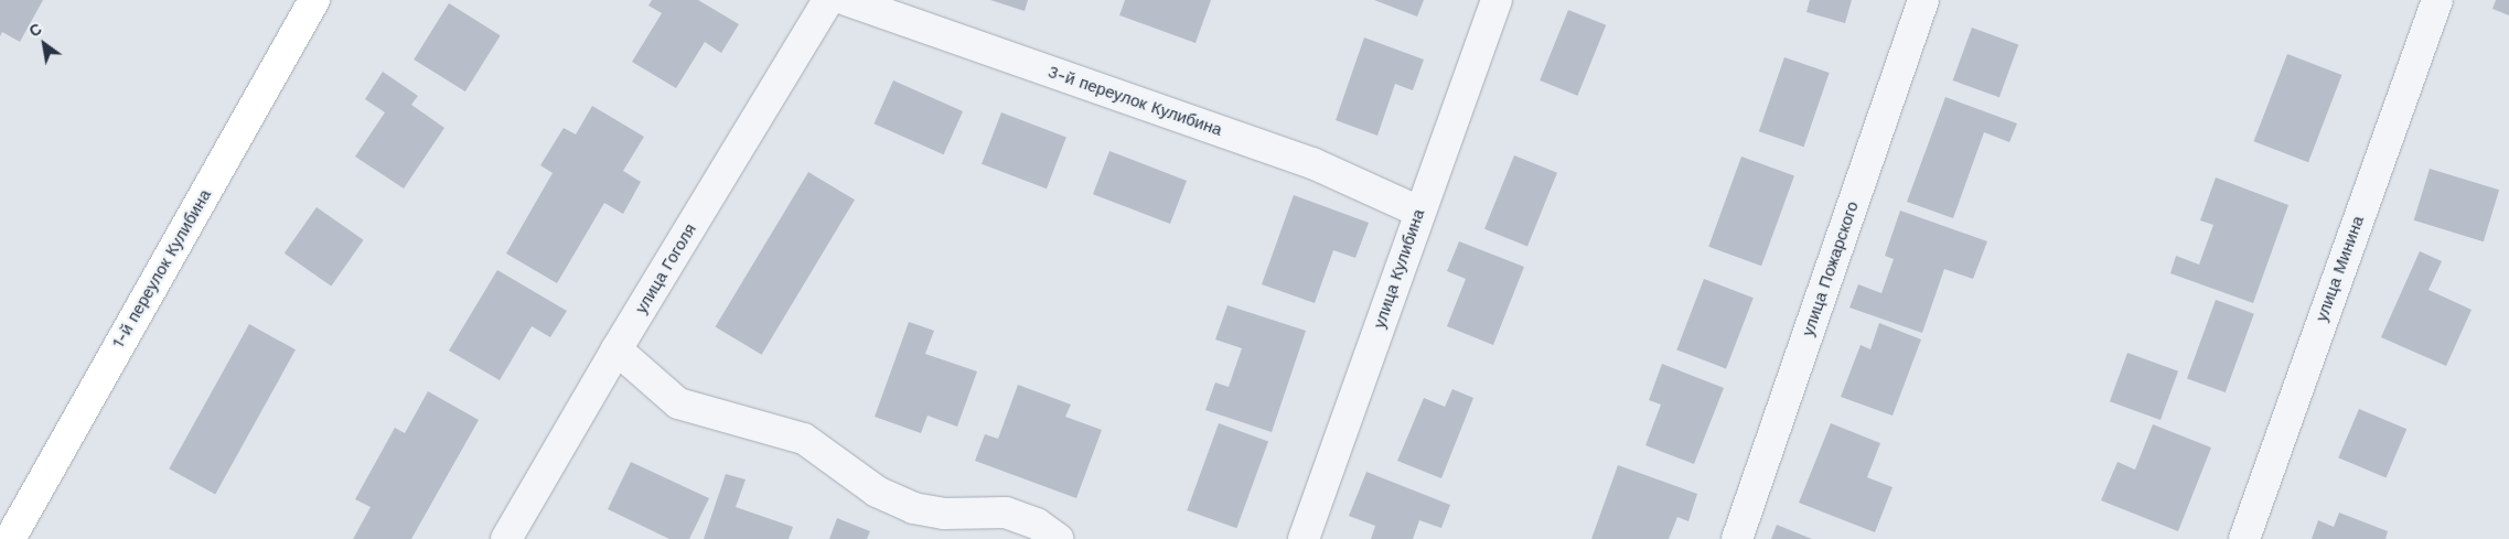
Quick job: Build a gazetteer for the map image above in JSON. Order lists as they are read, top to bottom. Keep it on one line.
{"streets":{"street":["3-й переулок Кулибина","1-й переулок Кулибина","улица Гоголя","улица Кулибина","улица Пожарского","улица Минина"]},"crossings":[["3-й переулок Кулибина","улица Кулибина"]],"north":"top left"}
